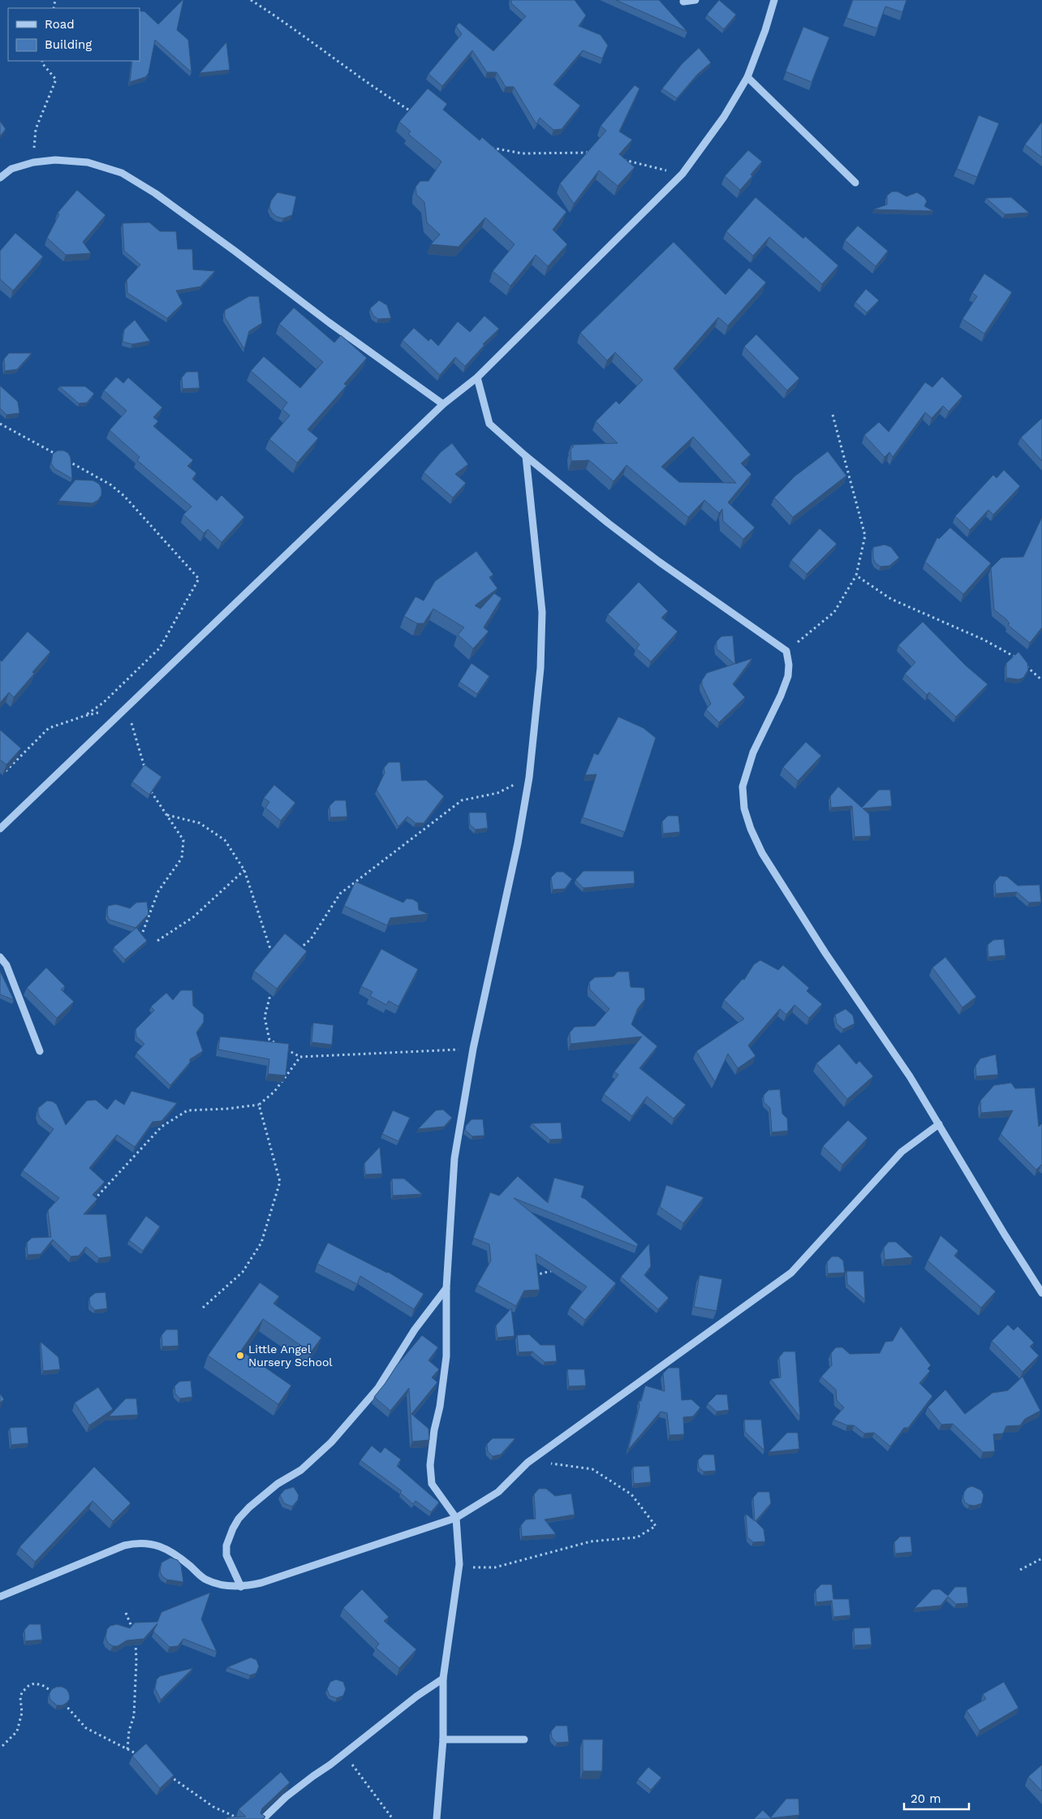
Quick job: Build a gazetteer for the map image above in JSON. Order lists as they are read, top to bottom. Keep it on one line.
{"places":["Little Angel Nursery School"],"legend":["Road","Building"],"scale_bar":"20 m"}
